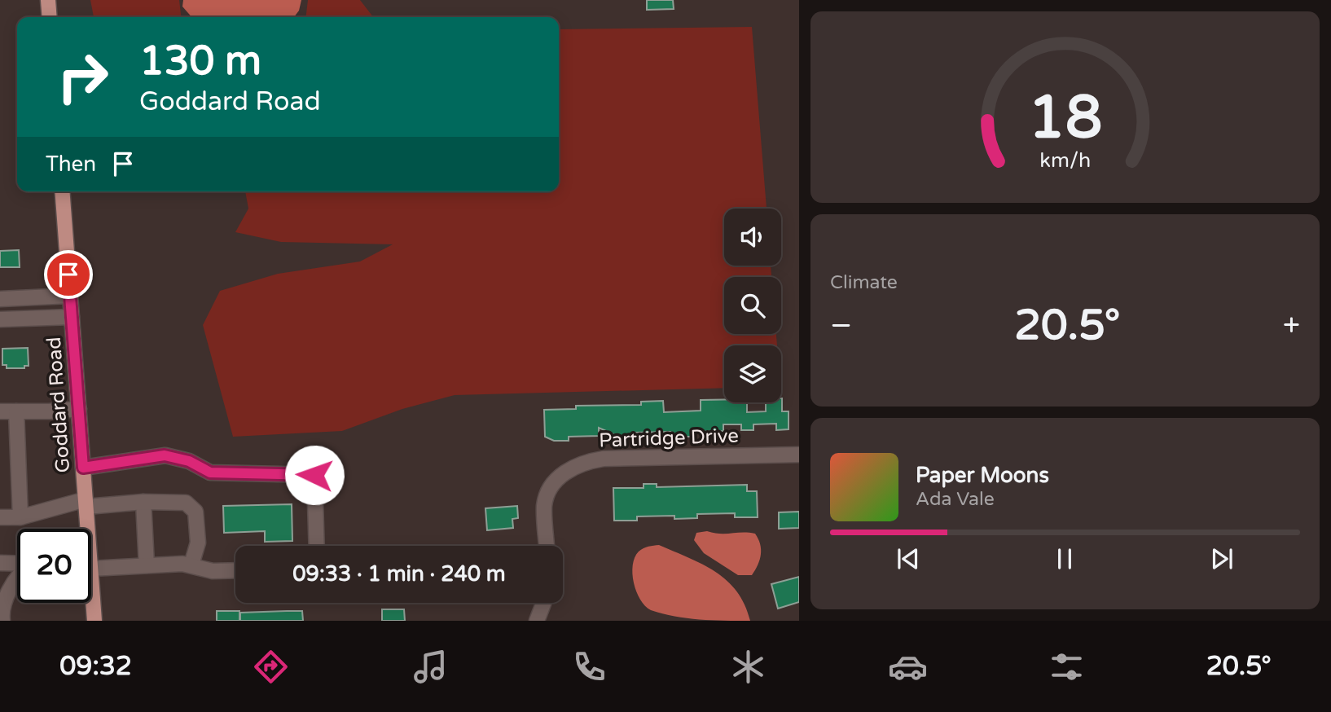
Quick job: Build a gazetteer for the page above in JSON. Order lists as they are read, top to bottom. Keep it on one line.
{"streets":{"main road":["Goddard Road"],"street":["Partridge Drive"]},"page":{"turn":["130 m","Goddard Road"],"then":"Then","tile":"Climate","heat":["−","20.5°","+"],"song":["Paper Moons","Ada Vale"],"limit":"20","trip":"09:33 · 1 min · 240 m","tabs":["09:32","20.5°"],"gauge":["18","km/h"]}}
